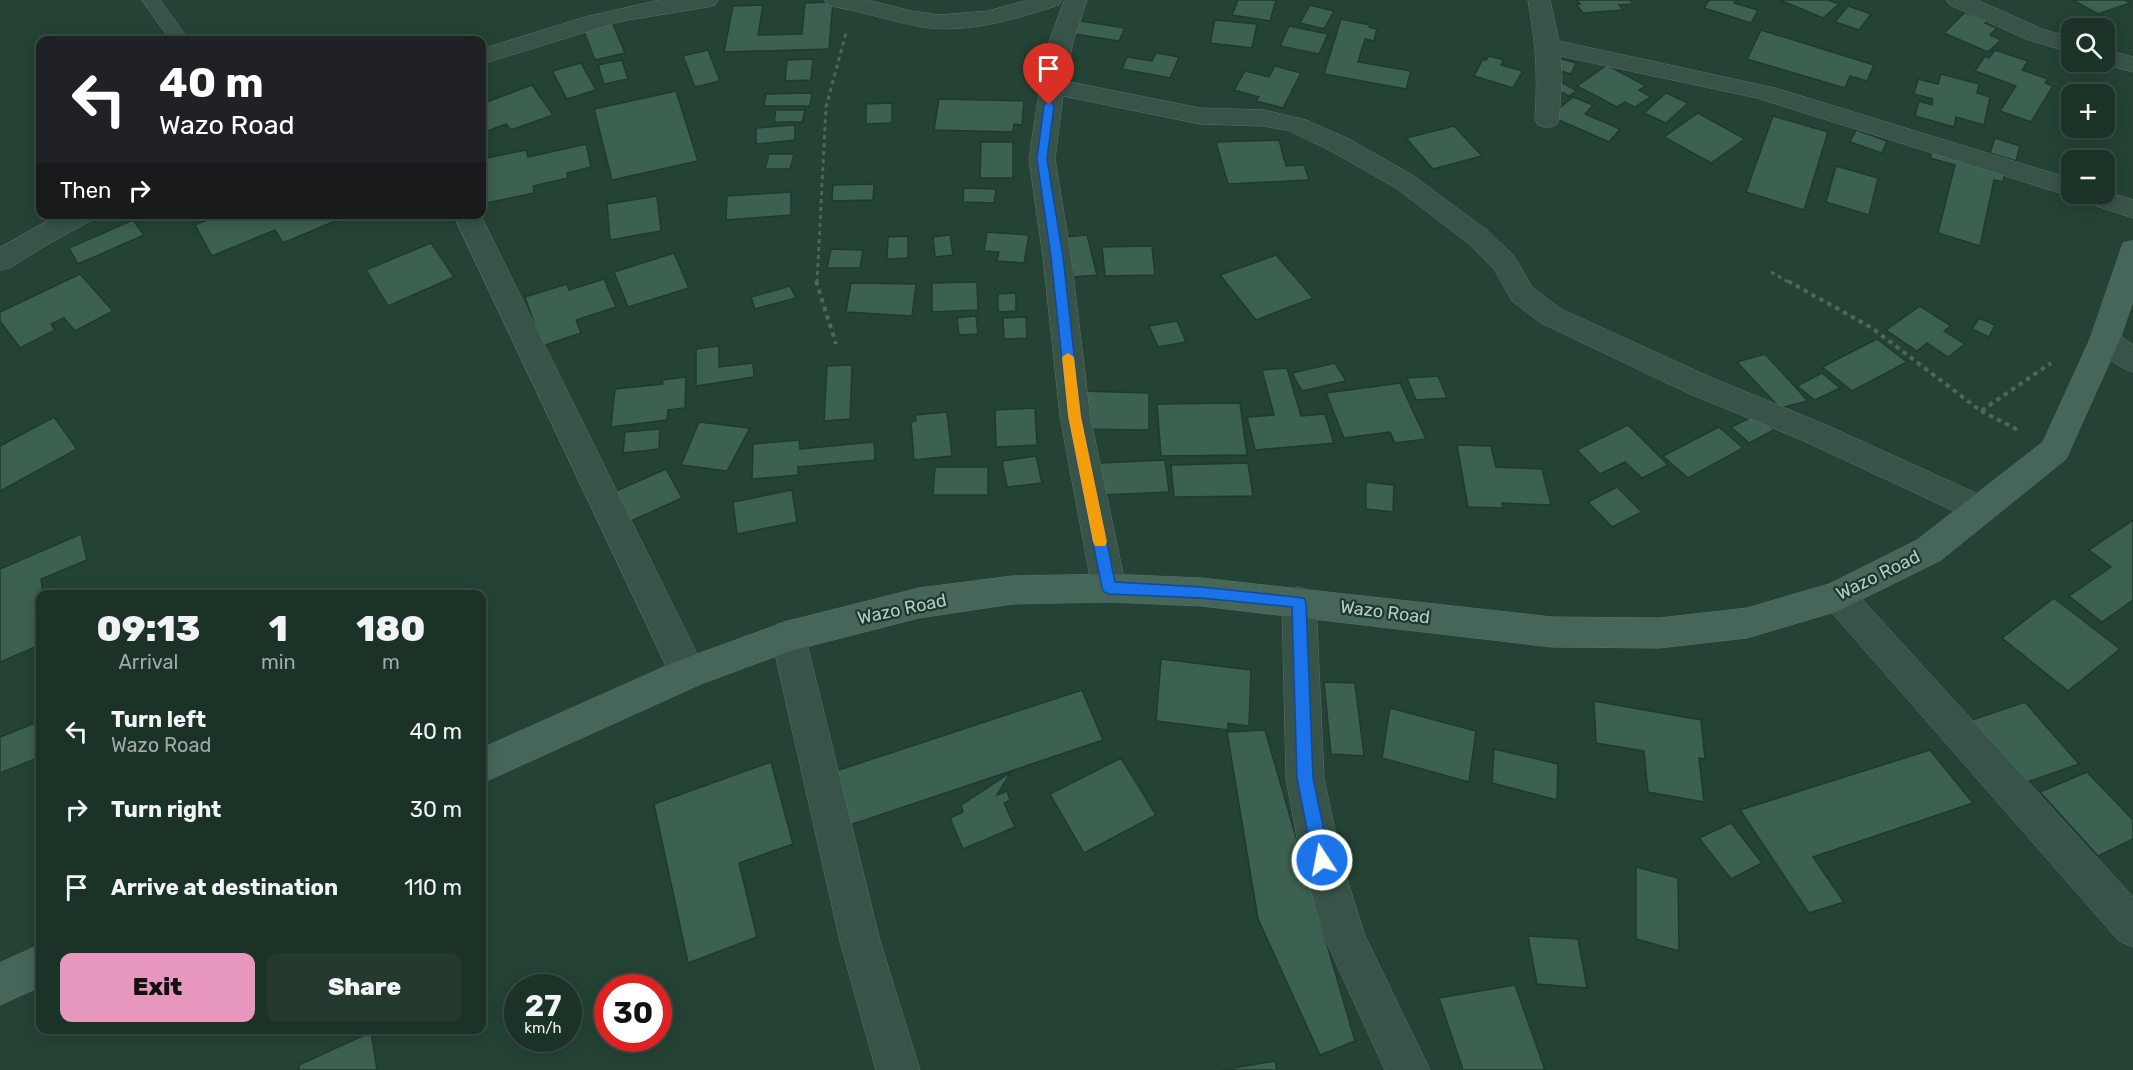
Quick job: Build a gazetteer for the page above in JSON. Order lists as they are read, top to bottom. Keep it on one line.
{"streets":{"main road":["Wazo Road"]},"page":{"map_buttons":["+","−"],"turn":["40 m","Wazo Road"],"then":"Then","eta":["09:13","Arrival","1","min","180","m"],"list":[{"name":"Turn left","note":"Wazo Road","value":"40 m"},{"name":"Turn right","value":"30 m"},{"name":"Arrive at destination","value":"110 m"}],"buttons":["Exit","Share"],"speed":"27 km/h","limit":"30"}}
